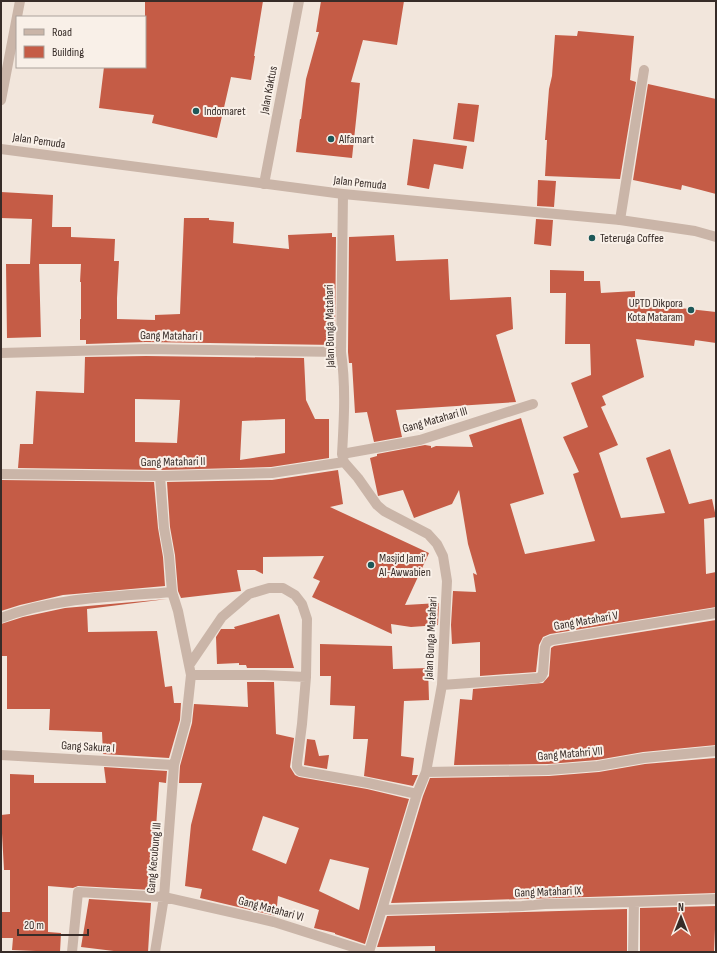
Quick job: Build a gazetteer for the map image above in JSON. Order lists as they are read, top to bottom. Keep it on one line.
{"streets":{"street":["Jalan Kaktus","Jalan Pemuda","Jalan Bunga Matahari","Gang Matahari I","Gang Matahari III","Gang Matahari II","Gang Matahari V","Gang Sakura I","Gang Matahri VII","Gang Kecubung III","Gang Matahari IX","Gang Matahari VI"]},"crossings":[["Jalan Kaktus","Jalan Pemuda"],["Jalan Pemuda","Jalan Bunga Matahari"],["Jalan Bunga Matahari","Gang Matahari I"],["Jalan Bunga Matahari","Gang Matahari III"],["Jalan Bunga Matahari","Gang Matahari II"],["Jalan Bunga Matahari","Gang Matahari V"],["Jalan Bunga Matahari","Gang Matahri VII"],["Jalan Bunga Matahari","Gang Matahari IX"],["Jalan Bunga Matahari","Gang Matahari VI"],["Gang Matahari III","Gang Matahari II"],["Gang Matahari II","Gang Kecubung III"],["Gang Sakura I","Gang Kecubung III"],["Gang Kecubung III","Gang Matahari VI"]],"places":["Indomaret","Alfamart","Teteruga Coffee","UPTD Dikpora Kota Mataram","Masjid Jami' Al-Awwabien"],"legend":["Road","Building"],"scale_bar":"20 m","north":"top"}
